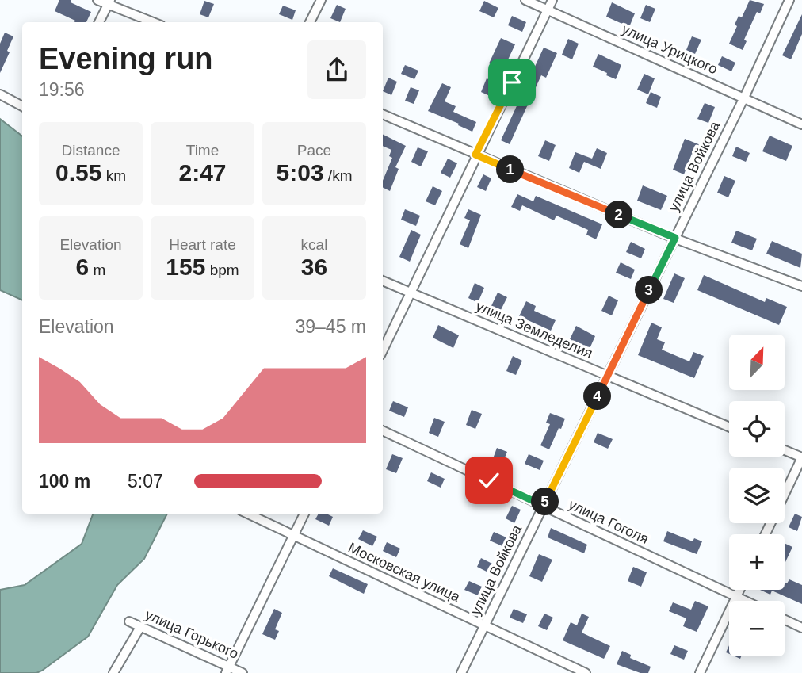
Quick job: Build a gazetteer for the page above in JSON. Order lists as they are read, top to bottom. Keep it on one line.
{"streets":{"street":["улица Урицкого","улица Войкова","улица Земледелия","улица Гоголя","Московская улица","улица Горького"]},"crossings":[["улица Урицкого","улица Войкова"],["улица Войкова","улица Земледелия"],["улица Войкова","улица Гоголя"],["улица Войкова","Московская улица"]],"north":"top right","page":{"heading":["Evening run","19:56"],"stats":[["Distance","0.55 km"],["Time","2:47"],["Pace","5:03 /km"],["Elevation","6 m"],["Heart rate","155 bpm"],["kcal","36"]],"pins":["1","2","3","4","5"],"chart":["Elevation","39–45 m"],"map_buttons":["+","−"],"list":[{"name":"100 m","note":"5:07"}]}}
